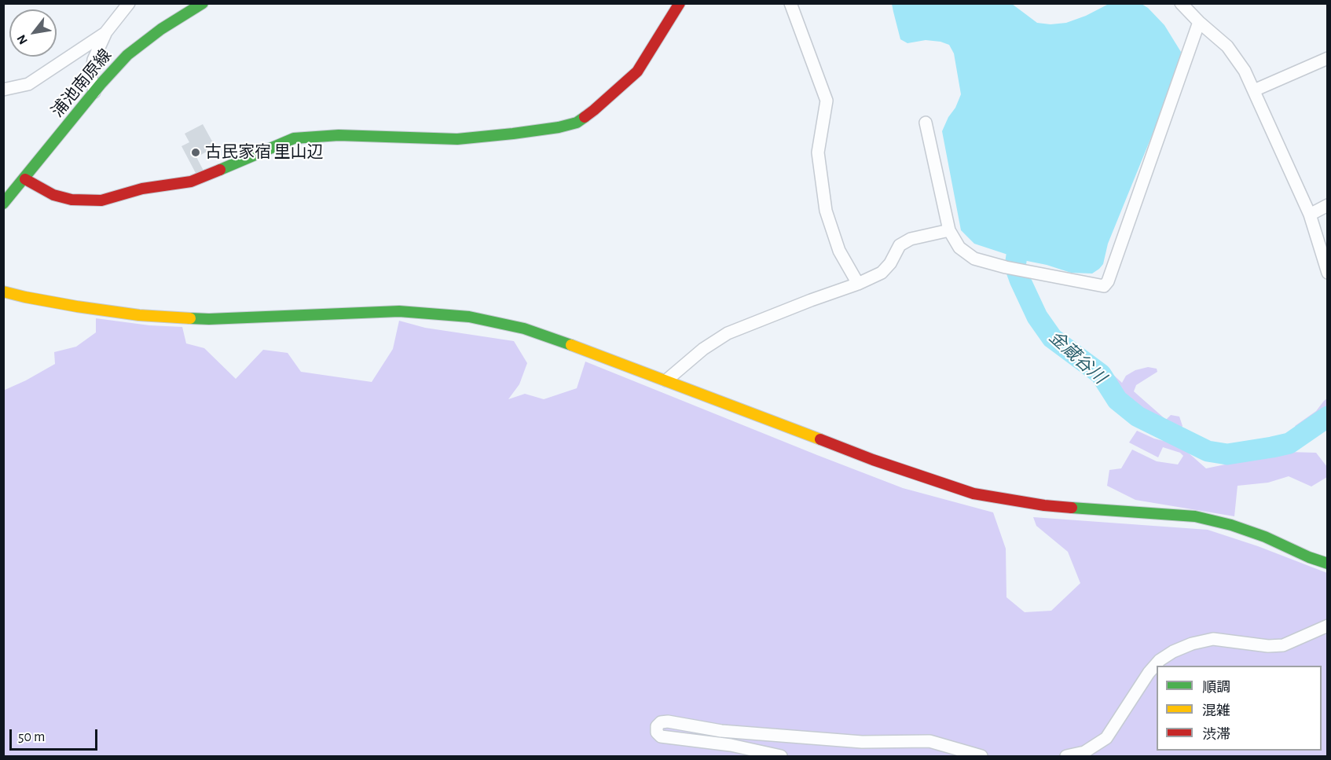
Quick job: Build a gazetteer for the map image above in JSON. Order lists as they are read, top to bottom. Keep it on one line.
{"streets":{"street":["浦池南原線"]},"water":["金蔵谷川"],"places":["古民家宿 里山辺"],"legend":["順調","混雑","渋滞"],"scale_bar":"50 m","north":"bottom left"}
